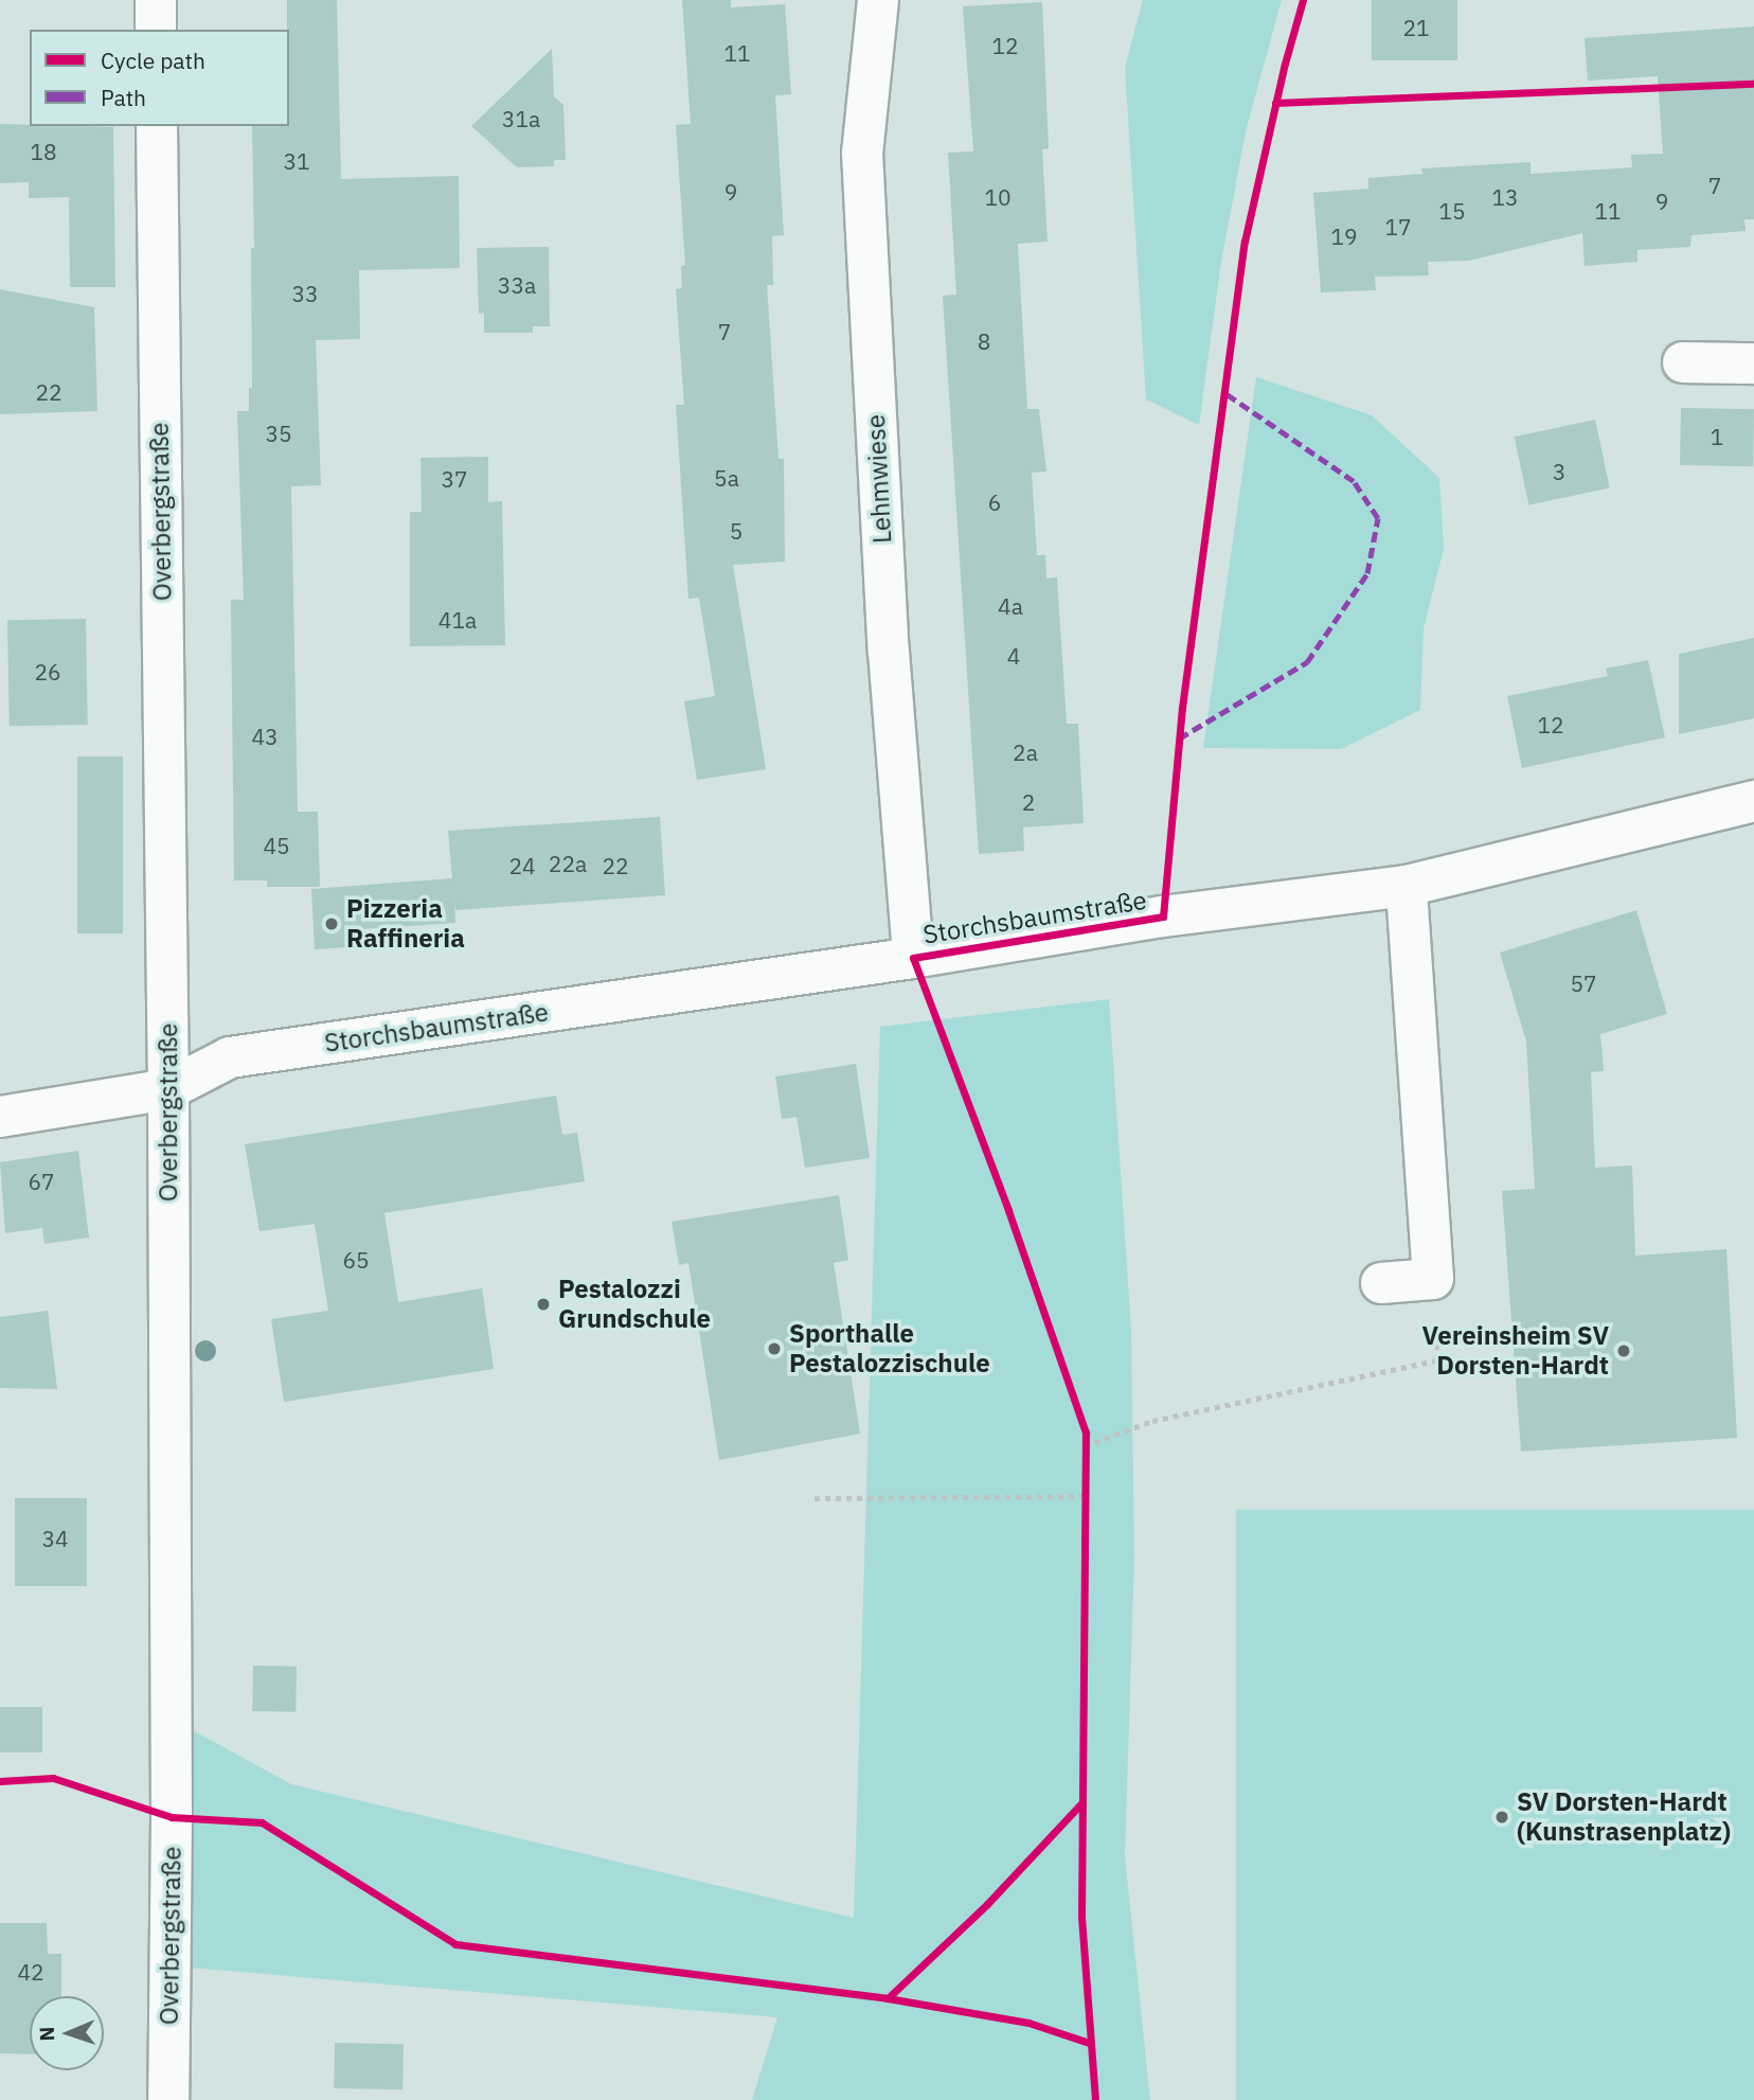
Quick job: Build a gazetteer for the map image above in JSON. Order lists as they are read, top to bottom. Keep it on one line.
{"streets":{"street":["Lehmwiese","Overbergstraße","Storchsbaumstraße"]},"crossings":[["Lehmwiese","Storchsbaumstraße"],["Overbergstraße","Storchsbaumstraße"]],"places":["Pizzeria Raffineria","Pestalozzi Grundschule","Sporthalle Pestalozzischule","Vereinsheim SV Dorsten-Hardt","SV Dorsten-Hardt (Kunstrasenplatz)"],"house_numbers":["21","12","11","31a","18","31","7","9","10","13","9","15","11","17","19","33a","33","7","8","22","35","1","3","5a","37","6","5","4a","41a","4","26","12","43","2a","2","45","22a","24","22","57","67","65","34","42"],"legend":["Cycle path","Path"],"north":"left"}
